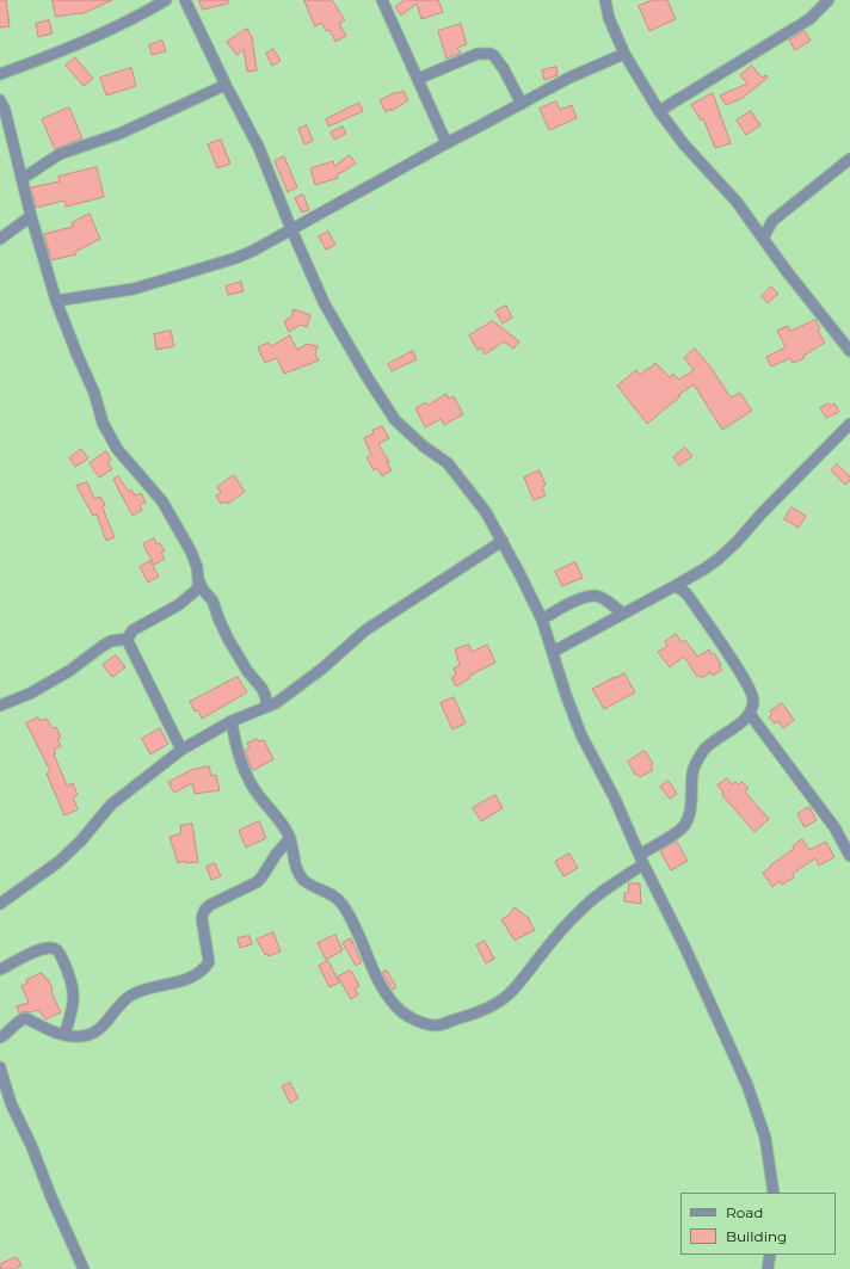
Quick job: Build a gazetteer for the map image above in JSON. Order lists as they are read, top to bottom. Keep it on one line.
{"legend":["Road","Building"]}
